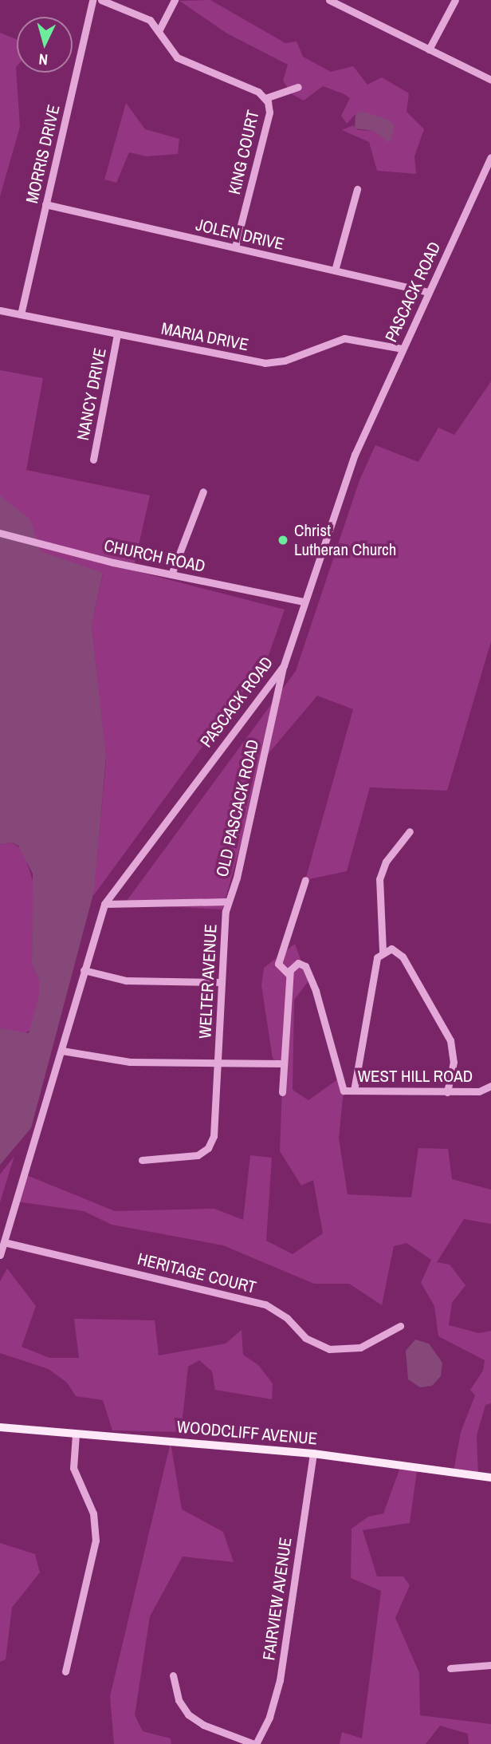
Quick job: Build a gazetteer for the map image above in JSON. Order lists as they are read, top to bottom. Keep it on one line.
{"streets":{"main road":["WOODCLIFF AVENUE"],"street":["KING COURT","MORRIS DRIVE","JOLEN DRIVE","PASCACK ROAD","MARIA DRIVE","NANCY DRIVE","CHURCH ROAD","OLD PASCACK ROAD","WELTER AVENUE","WEST HILL ROAD","HERITAGE COURT","FAIRVIEW AVENUE"]},"crossings":[["KING COURT","JOLEN DRIVE"],["MORRIS DRIVE","JOLEN DRIVE"],["MORRIS DRIVE","MARIA DRIVE"],["JOLEN DRIVE","PASCACK ROAD"],["PASCACK ROAD","MARIA DRIVE"],["PASCACK ROAD","CHURCH ROAD"],["PASCACK ROAD","OLD PASCACK ROAD"],["PASCACK ROAD","HERITAGE COURT"],["MARIA DRIVE","NANCY DRIVE"],["OLD PASCACK ROAD","WELTER AVENUE"],["WOODCLIFF AVENUE","FAIRVIEW AVENUE"]],"places":["Christ Lutheran Church"],"north":"bottom"}
